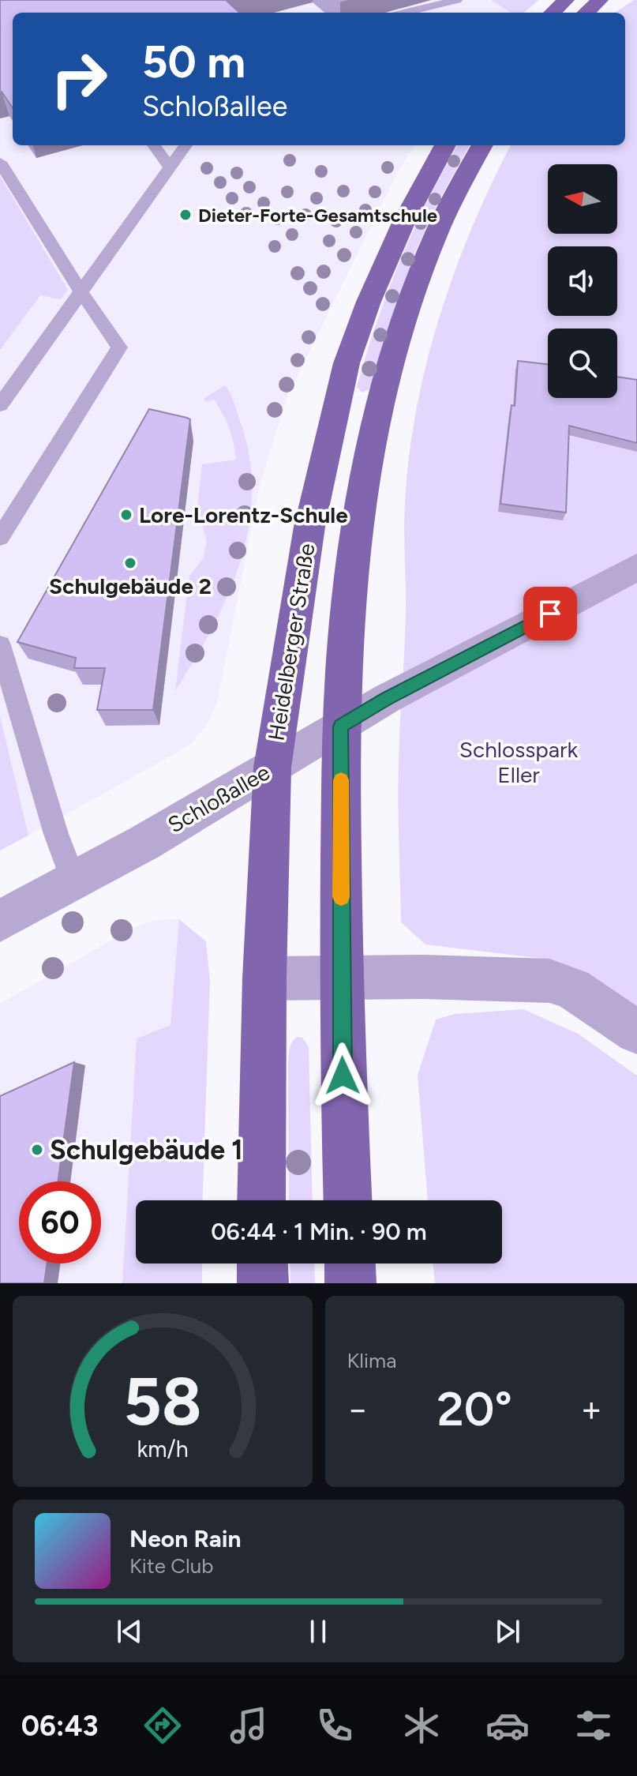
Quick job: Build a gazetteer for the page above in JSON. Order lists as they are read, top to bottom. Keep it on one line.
{"streets":{"main road":["Heidelberger Straße"],"street":["Schloßallee"]},"crossings":[["Heidelberger Straße","Schloßallee"]],"parks":["Schlosspark Eller"],"places":["Dieter-Forte-Gesamtschule","Lore-Lorentz-Schule","Schulgebäude 2","Schulgebäude 1"],"north":"left","page":{"turn":["50 m","Schloßallee"],"limit":"60","trip":"06:44 · 1 Min. · 90 m","tile":"Klima","heat":["−","20°","+"],"song":["Neon Rain","Kite Club"],"tabs":"06:43","gauge":["58","km/h"]}}
